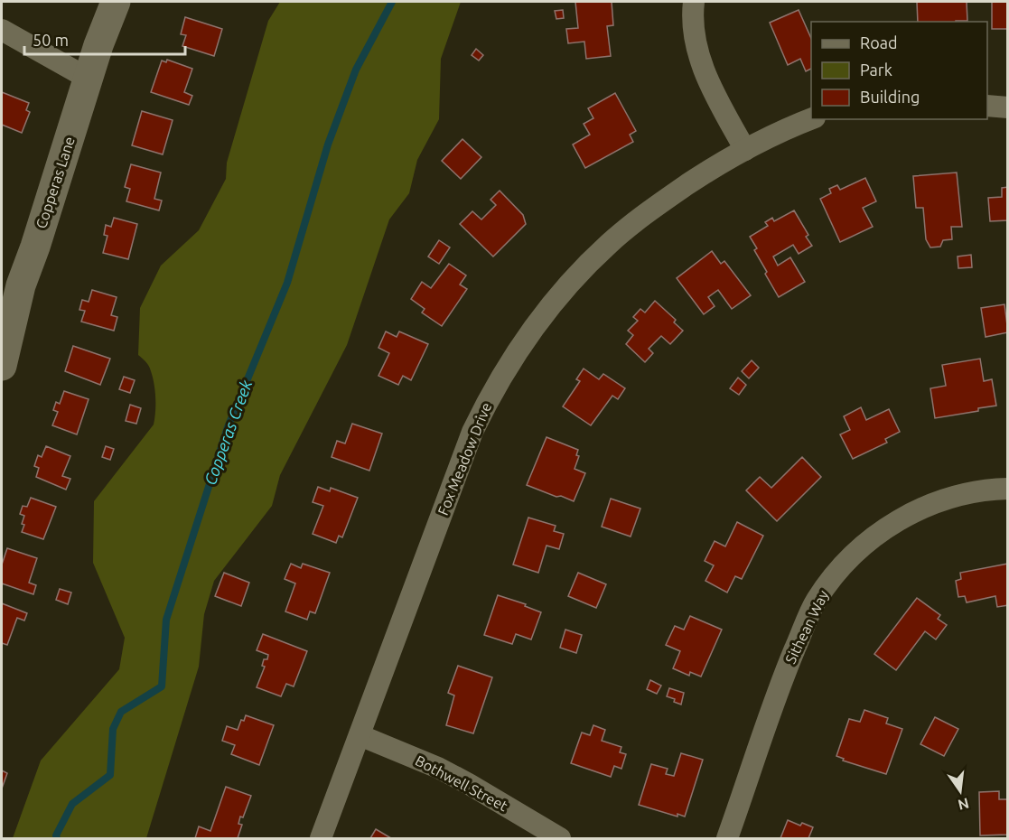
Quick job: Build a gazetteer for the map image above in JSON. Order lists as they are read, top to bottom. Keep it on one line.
{"streets":{"street":["Copperas Lane","Fox Meadow Drive","Sithean Way","Bothwell Street"]},"crossings":[["Fox Meadow Drive","Bothwell Street"]],"water":["Copperas Creek"],"legend":["Road","Park","Building"],"scale_bar":"50 m","north":"bottom"}
